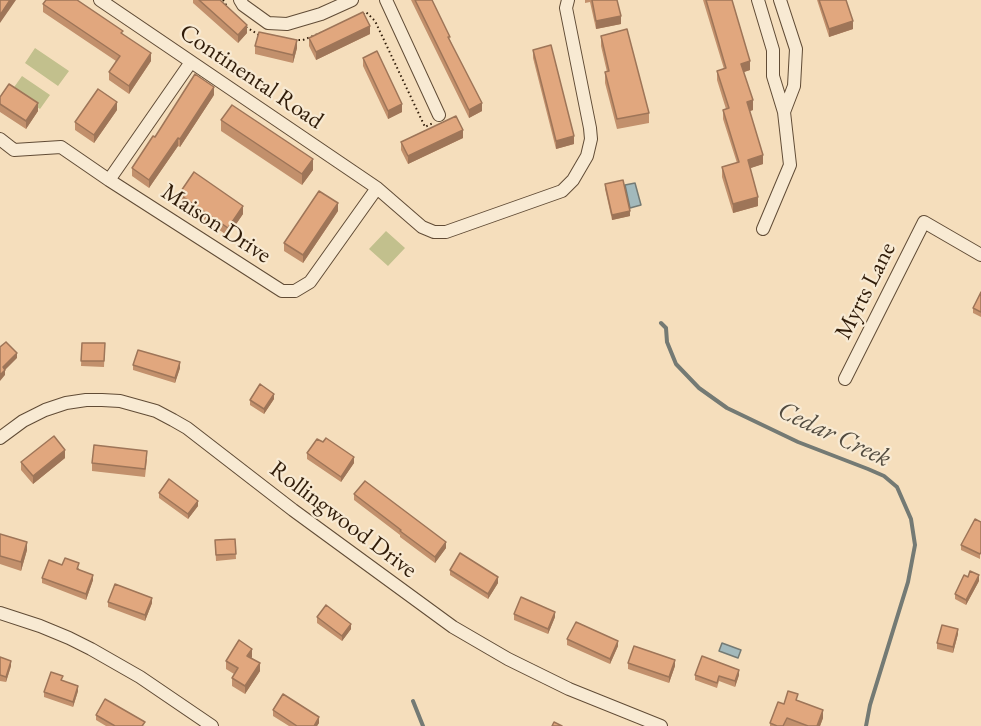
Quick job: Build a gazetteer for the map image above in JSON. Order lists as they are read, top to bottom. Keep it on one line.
{"streets":{"street":["Continental Road","Maison Drive","Myrts Lane","Rollingwood Drive"]},"crossings":[["Continental Road","Maison Drive"]],"water":["Cedar Creek"]}
